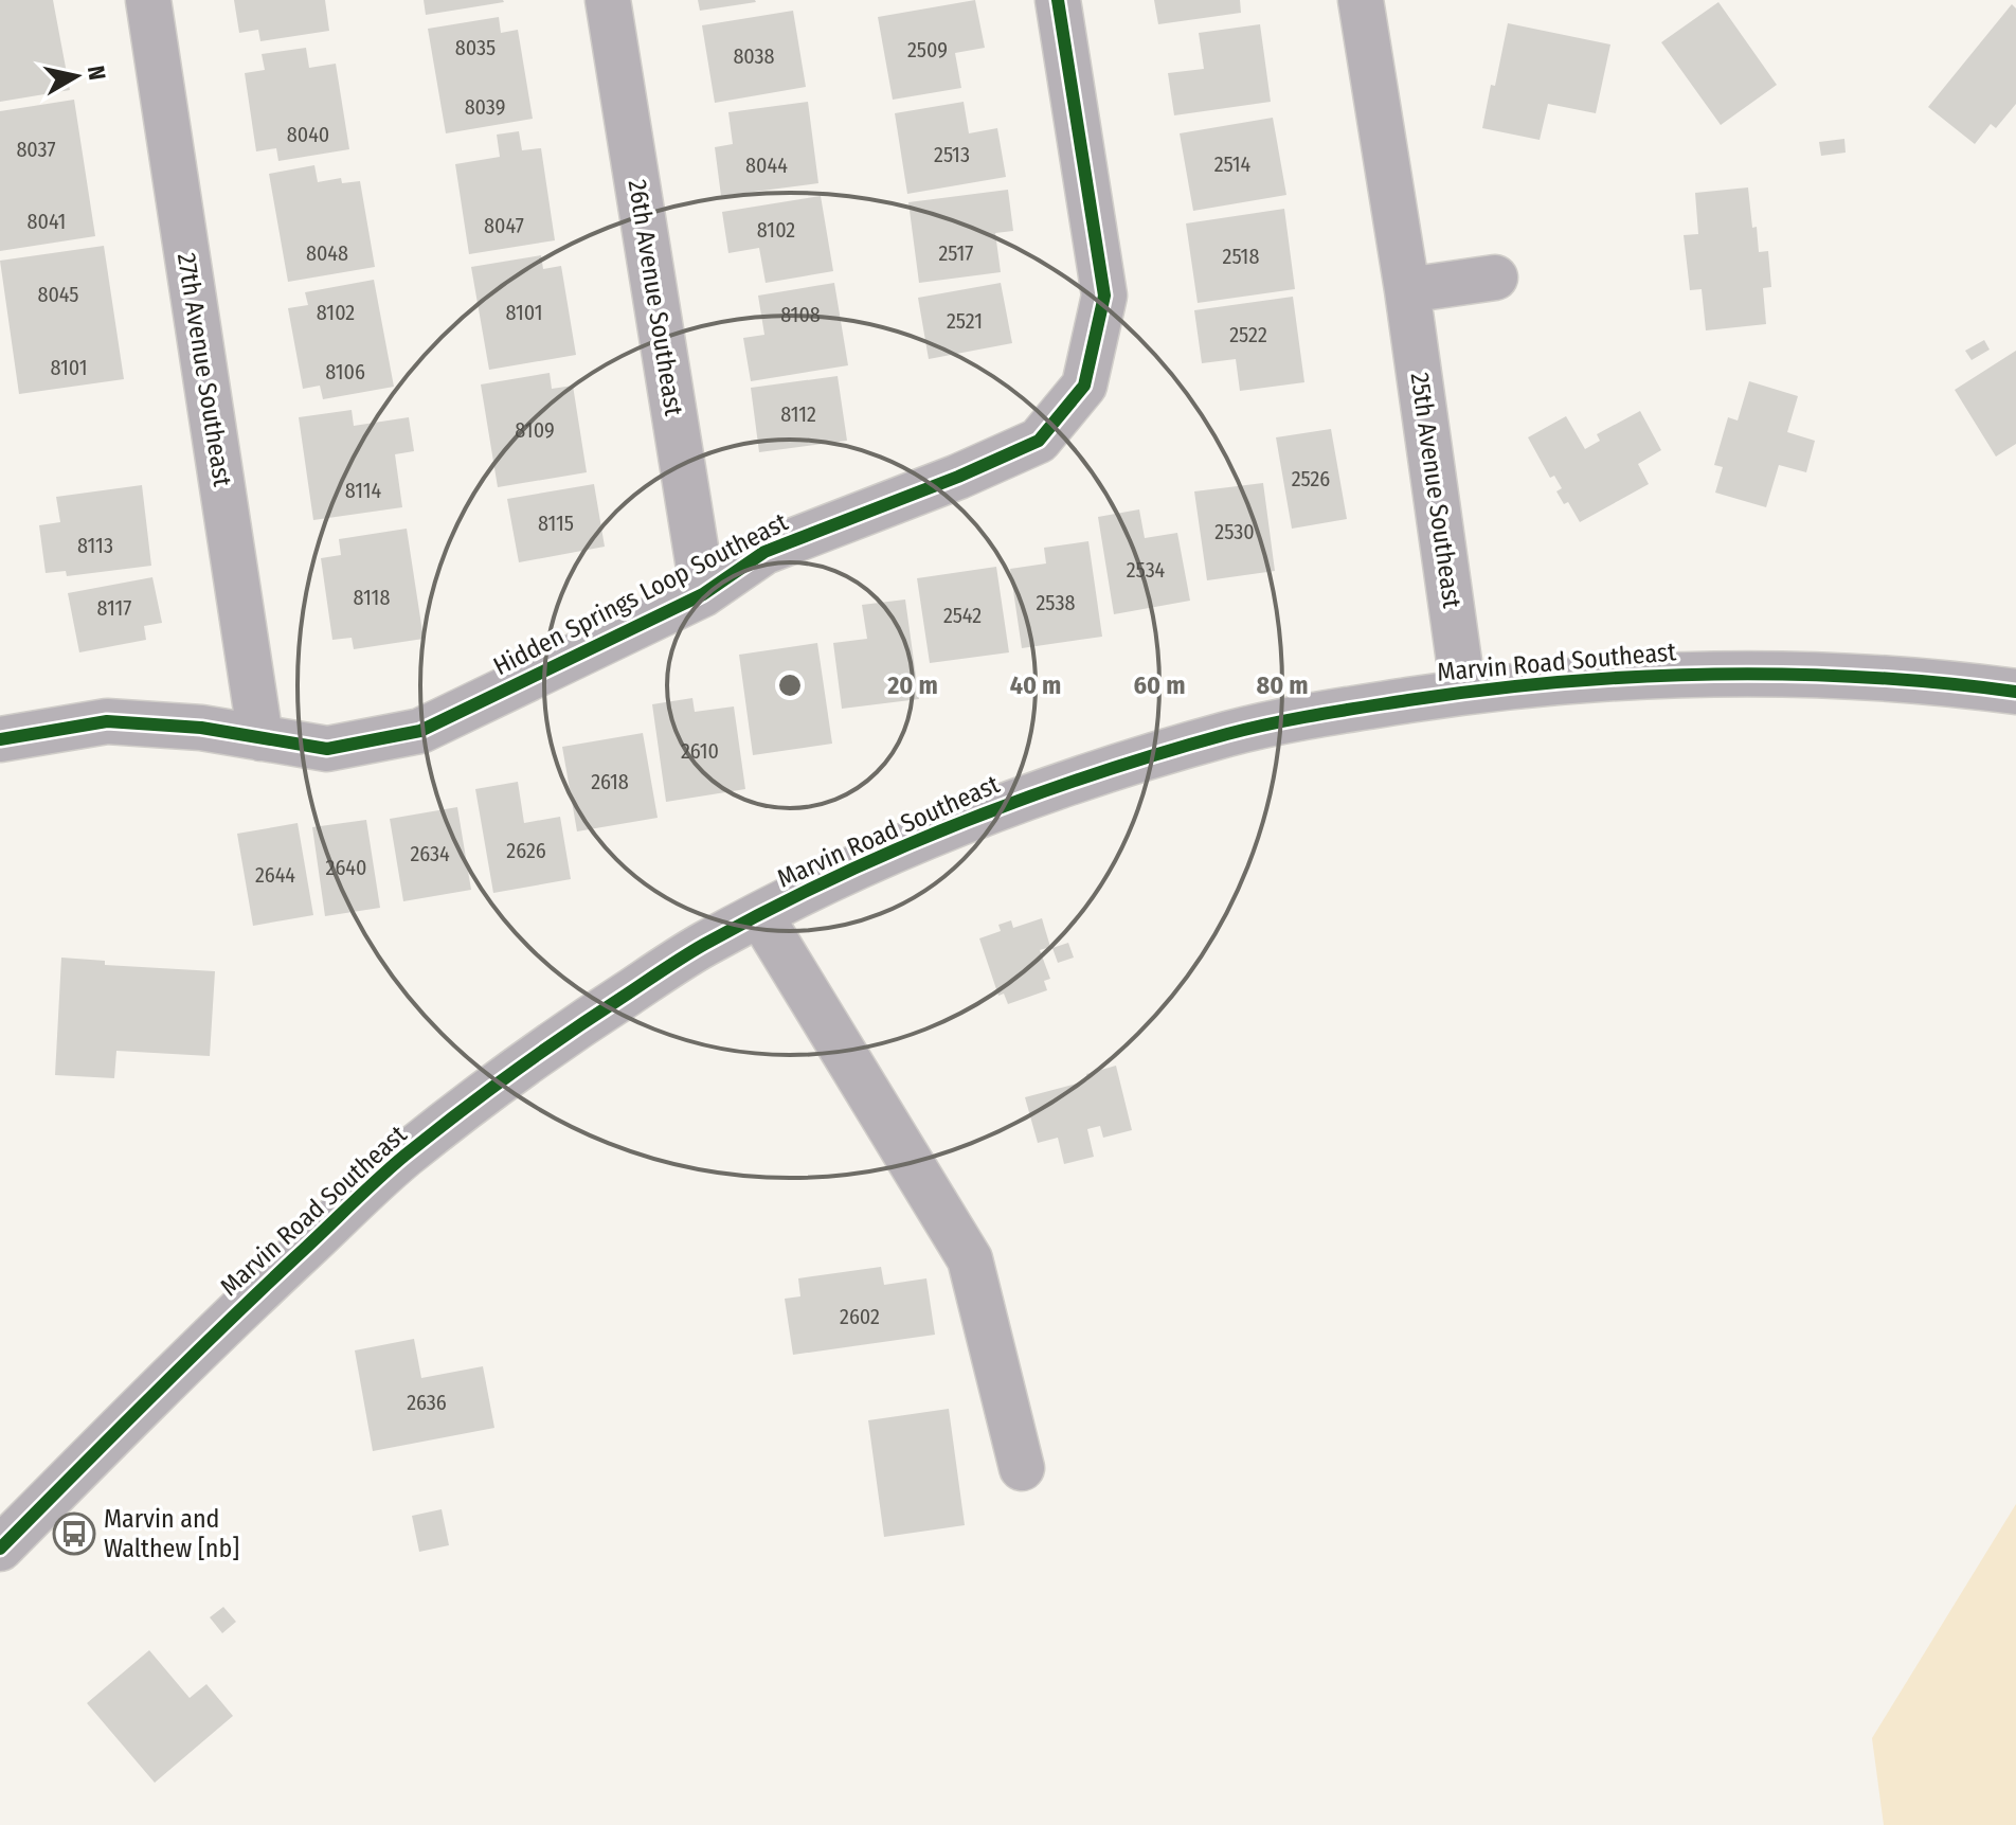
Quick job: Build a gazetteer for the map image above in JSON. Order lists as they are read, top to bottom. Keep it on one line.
{"streets":{"street":["26th Avenue Southeast","27th Avenue Southeast","25th Avenue Southeast","Hidden Springs Loop Southeast","Marvin Road Southeast"]},"crossings":[["26th Avenue Southeast","Hidden Springs Loop Southeast"],["27th Avenue Southeast","Hidden Springs Loop Southeast"],["25th Avenue Southeast","Marvin Road Southeast"]],"places":{"bus stop":["Marvin and Walthew [nb]"]},"house_numbers":["8035","2509","8038","8039","8040","8037","2513","2514","8044","8041","8047","8102","8048","2517","2518","8045","8102","8101","8108","2521","2522","8101","8106","8112","8109","2526","8114","8115","2530","8113","2534","8118","2538","8117","2542","2610","2618","2626","2634","2640","2644","2602","2636"],"north":"right","rings":["20 m","40 m","60 m","80 m"]}
